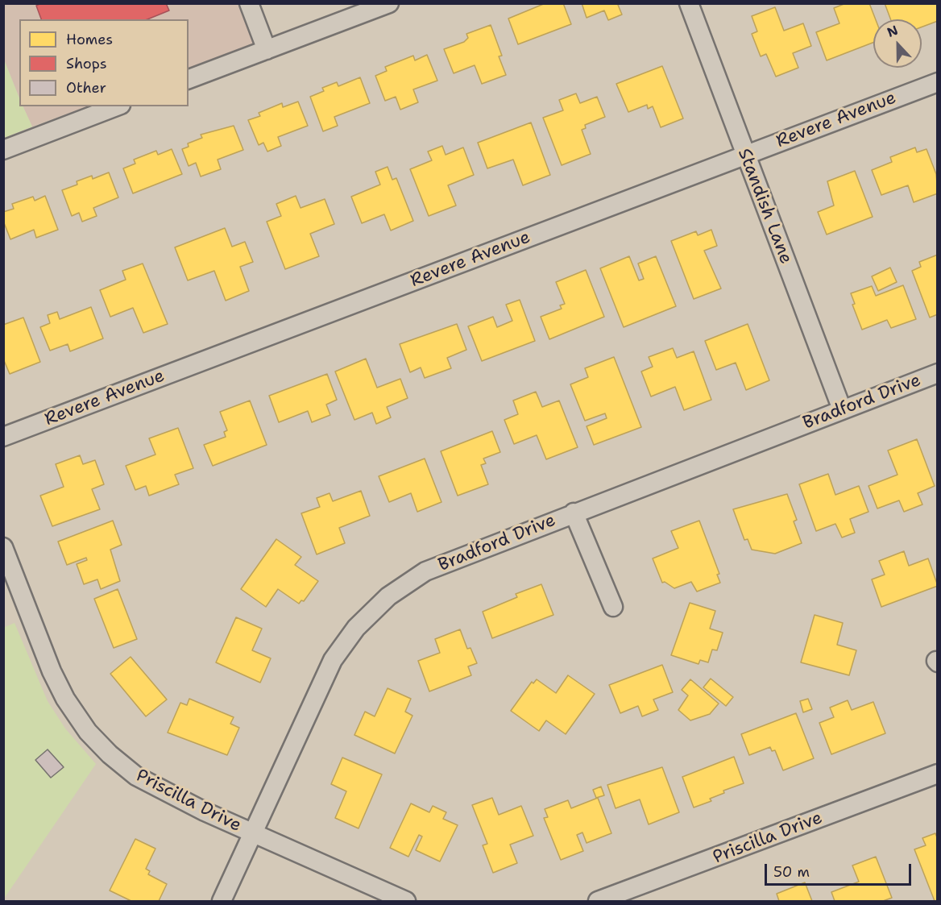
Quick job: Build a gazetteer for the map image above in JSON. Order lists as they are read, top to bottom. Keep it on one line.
{"streets":{"street":["Revere Avenue","Standish Lane","Bradford Drive","Priscilla Drive"]},"crossings":[["Revere Avenue","Standish Lane"],["Standish Lane","Bradford Drive"],["Bradford Drive","Priscilla Drive"]],"legend":["Homes","Shops","Other"],"scale_bar":"50 m","north":"top"}
